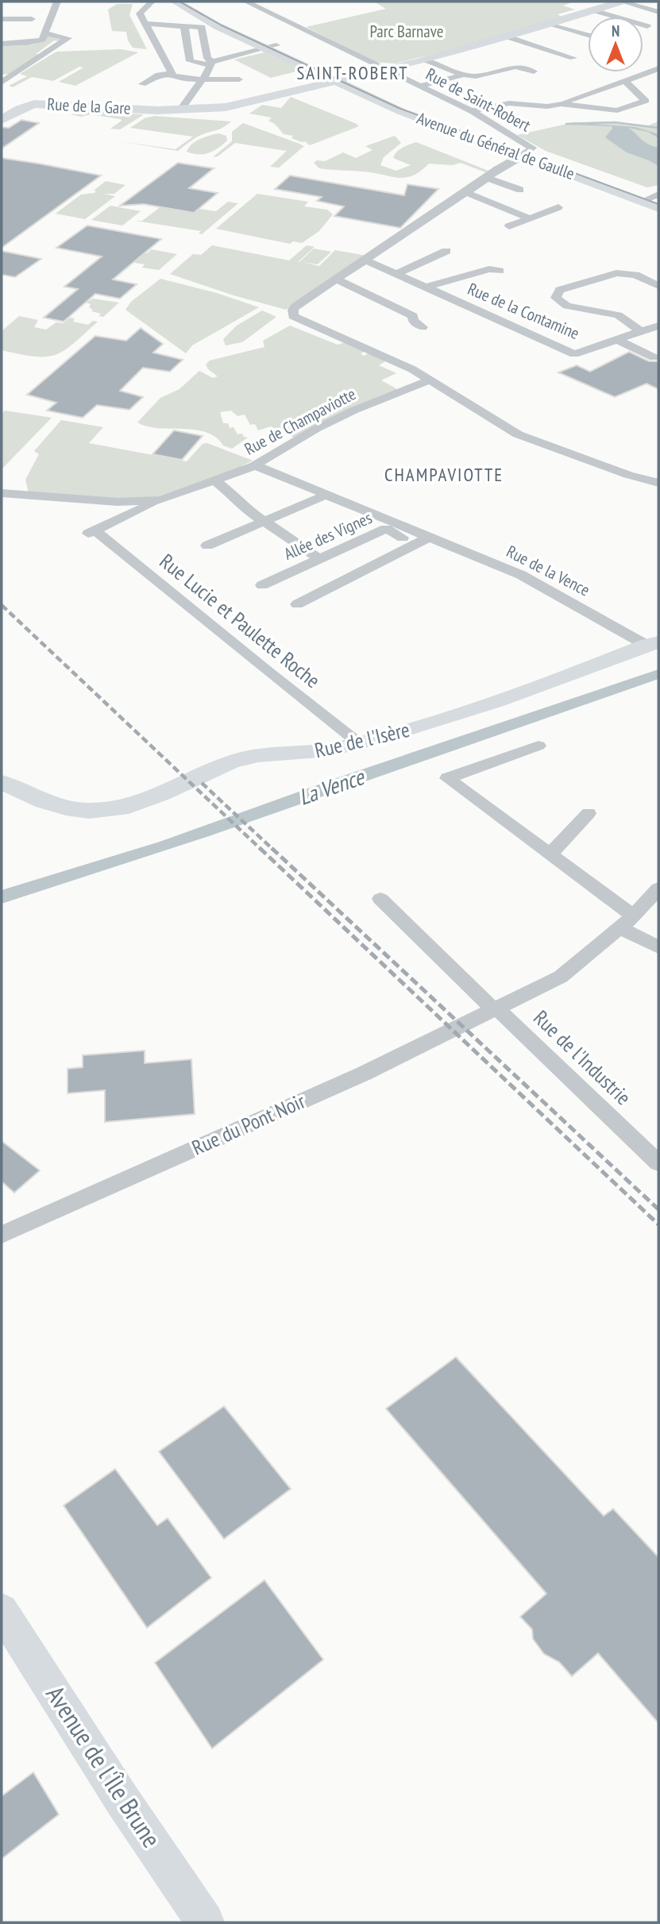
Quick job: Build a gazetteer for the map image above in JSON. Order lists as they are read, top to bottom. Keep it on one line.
{"streets":{"street":["Rue de Saint-Robert","Rue de la Gare","Avenue du Général de Gaulle","Rue de la Contamine","Rue de Champaviotte","Allée des Vignes","Rue de la Vence","Rue Lucie et Paulette Roche","Rue de l'Isère","Rue de l'Industrie","Rue du Pont Noir","Avenue de l'Île Brune"]},"crossings":[["Rue de Saint-Robert","Avenue du Général de Gaulle"],["Rue de la Gare","Avenue du Général de Gaulle"],["Rue de Champaviotte","Rue de la Vence"],["Rue de Champaviotte","Rue Lucie et Paulette Roche"],["Rue de la Vence","Rue de l'Isère"],["Rue Lucie et Paulette Roche","Rue de l'Isère"],["Rue de l'Industrie","Rue du Pont Noir"]],"districts":["SAINT-ROBERT","CHAMPAVIOTTE"],"water":["La Vence"],"parks":["Parc Barnave"],"north":"top"}
